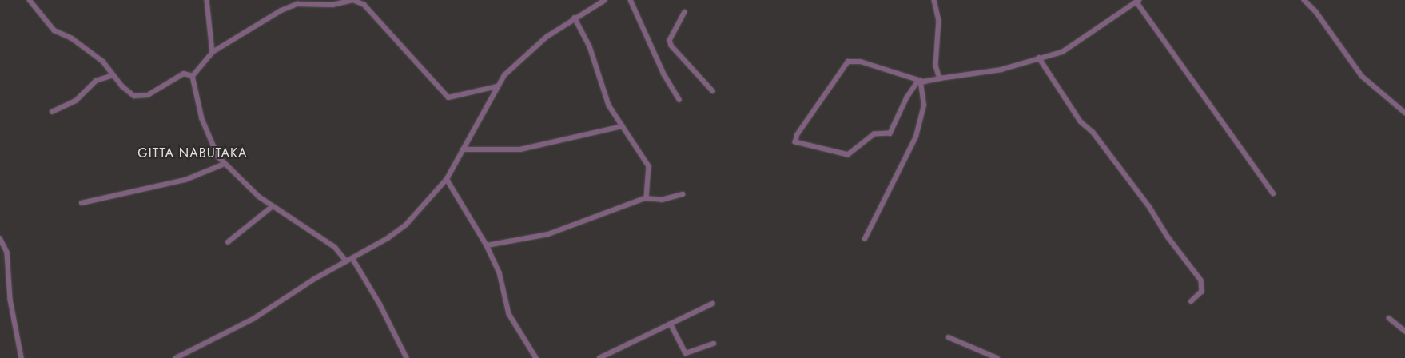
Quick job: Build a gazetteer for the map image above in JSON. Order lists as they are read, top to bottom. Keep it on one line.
{"districts":["GITTA NABUTAKA"]}
